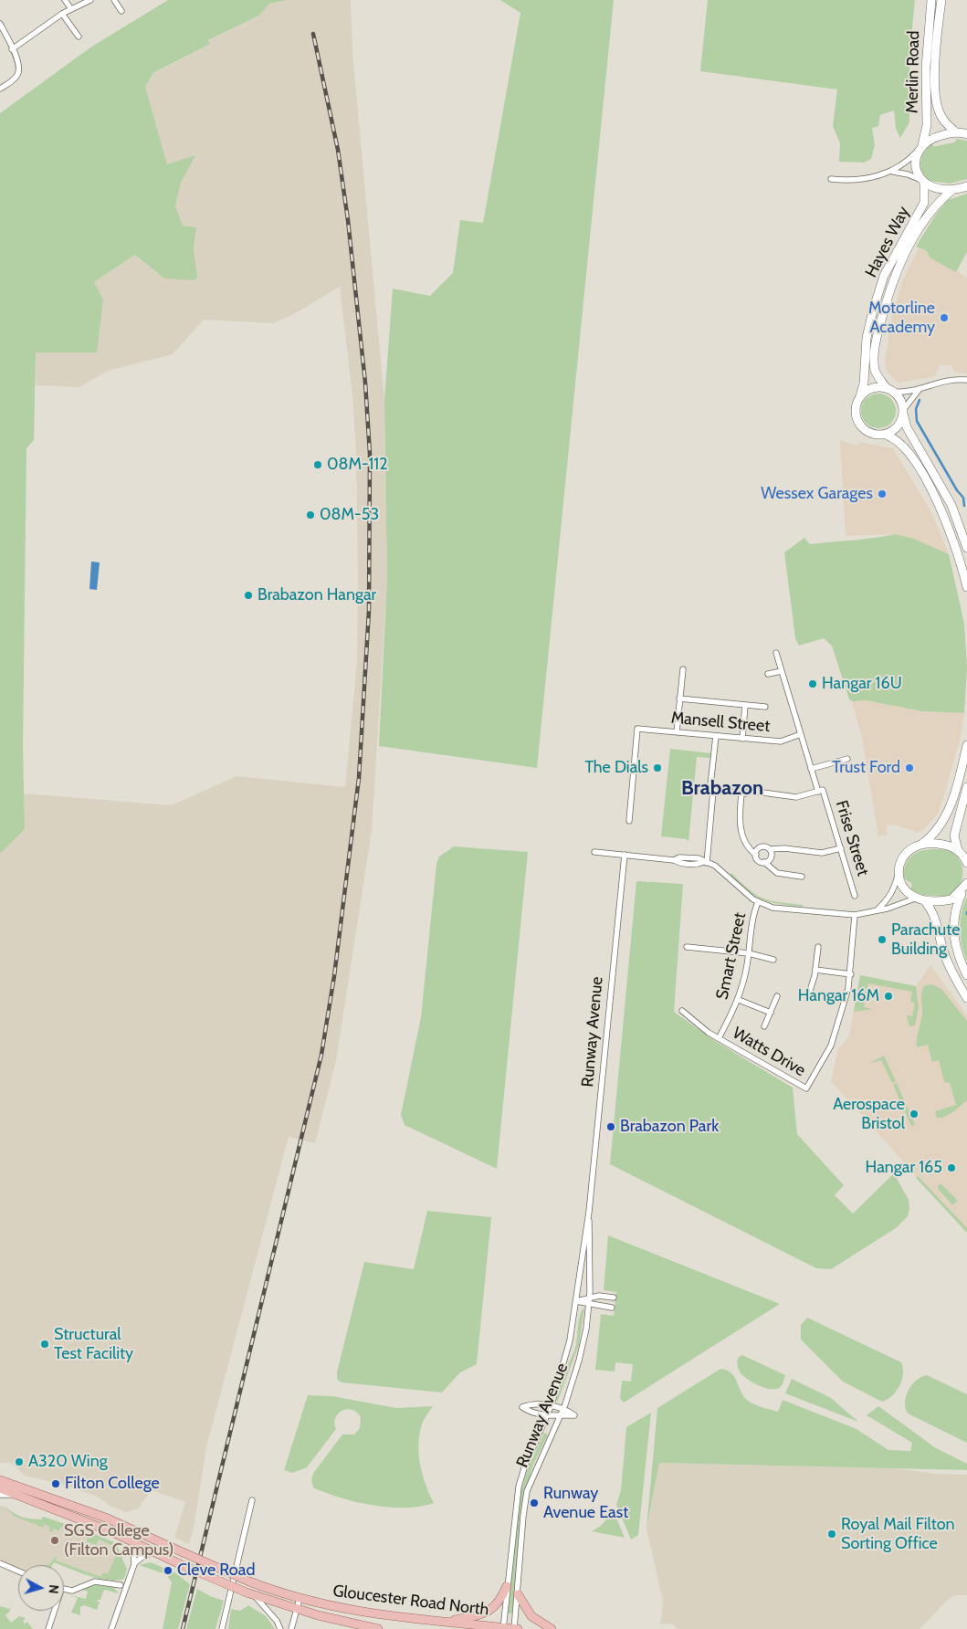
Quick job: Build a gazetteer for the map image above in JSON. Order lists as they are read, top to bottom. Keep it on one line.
{"streets":{"main road":["Gloucester Road North"],"street":["Merlin Road","Hayes Way","Mansell Street","Frise Street","Smart Street","Runway Avenue","Watts Drive"]},"crossings":[["Merlin Road","Hayes Way"],["Mansell Street","Frise Street"],["Smart Street","Watts Drive"],["Runway Avenue","Gloucester Road North"]],"districts":["Brabazon"],"places":["Motorline Academy","08M-112","Wessex Garages","08M-53","Brabazon Hangar","Hangar 16U","The Dials","Trust Ford","Parachute Building","Hangar 16M","Aerospace Bristol","Brabazon Park","Hangar 165","Structural Test Facility","A320 Wing","Filton College","Runway Avenue East","Royal Mail Filton Sorting Office","SGS College (Filton Campus)","Cleve Road"],"north":"right"}
